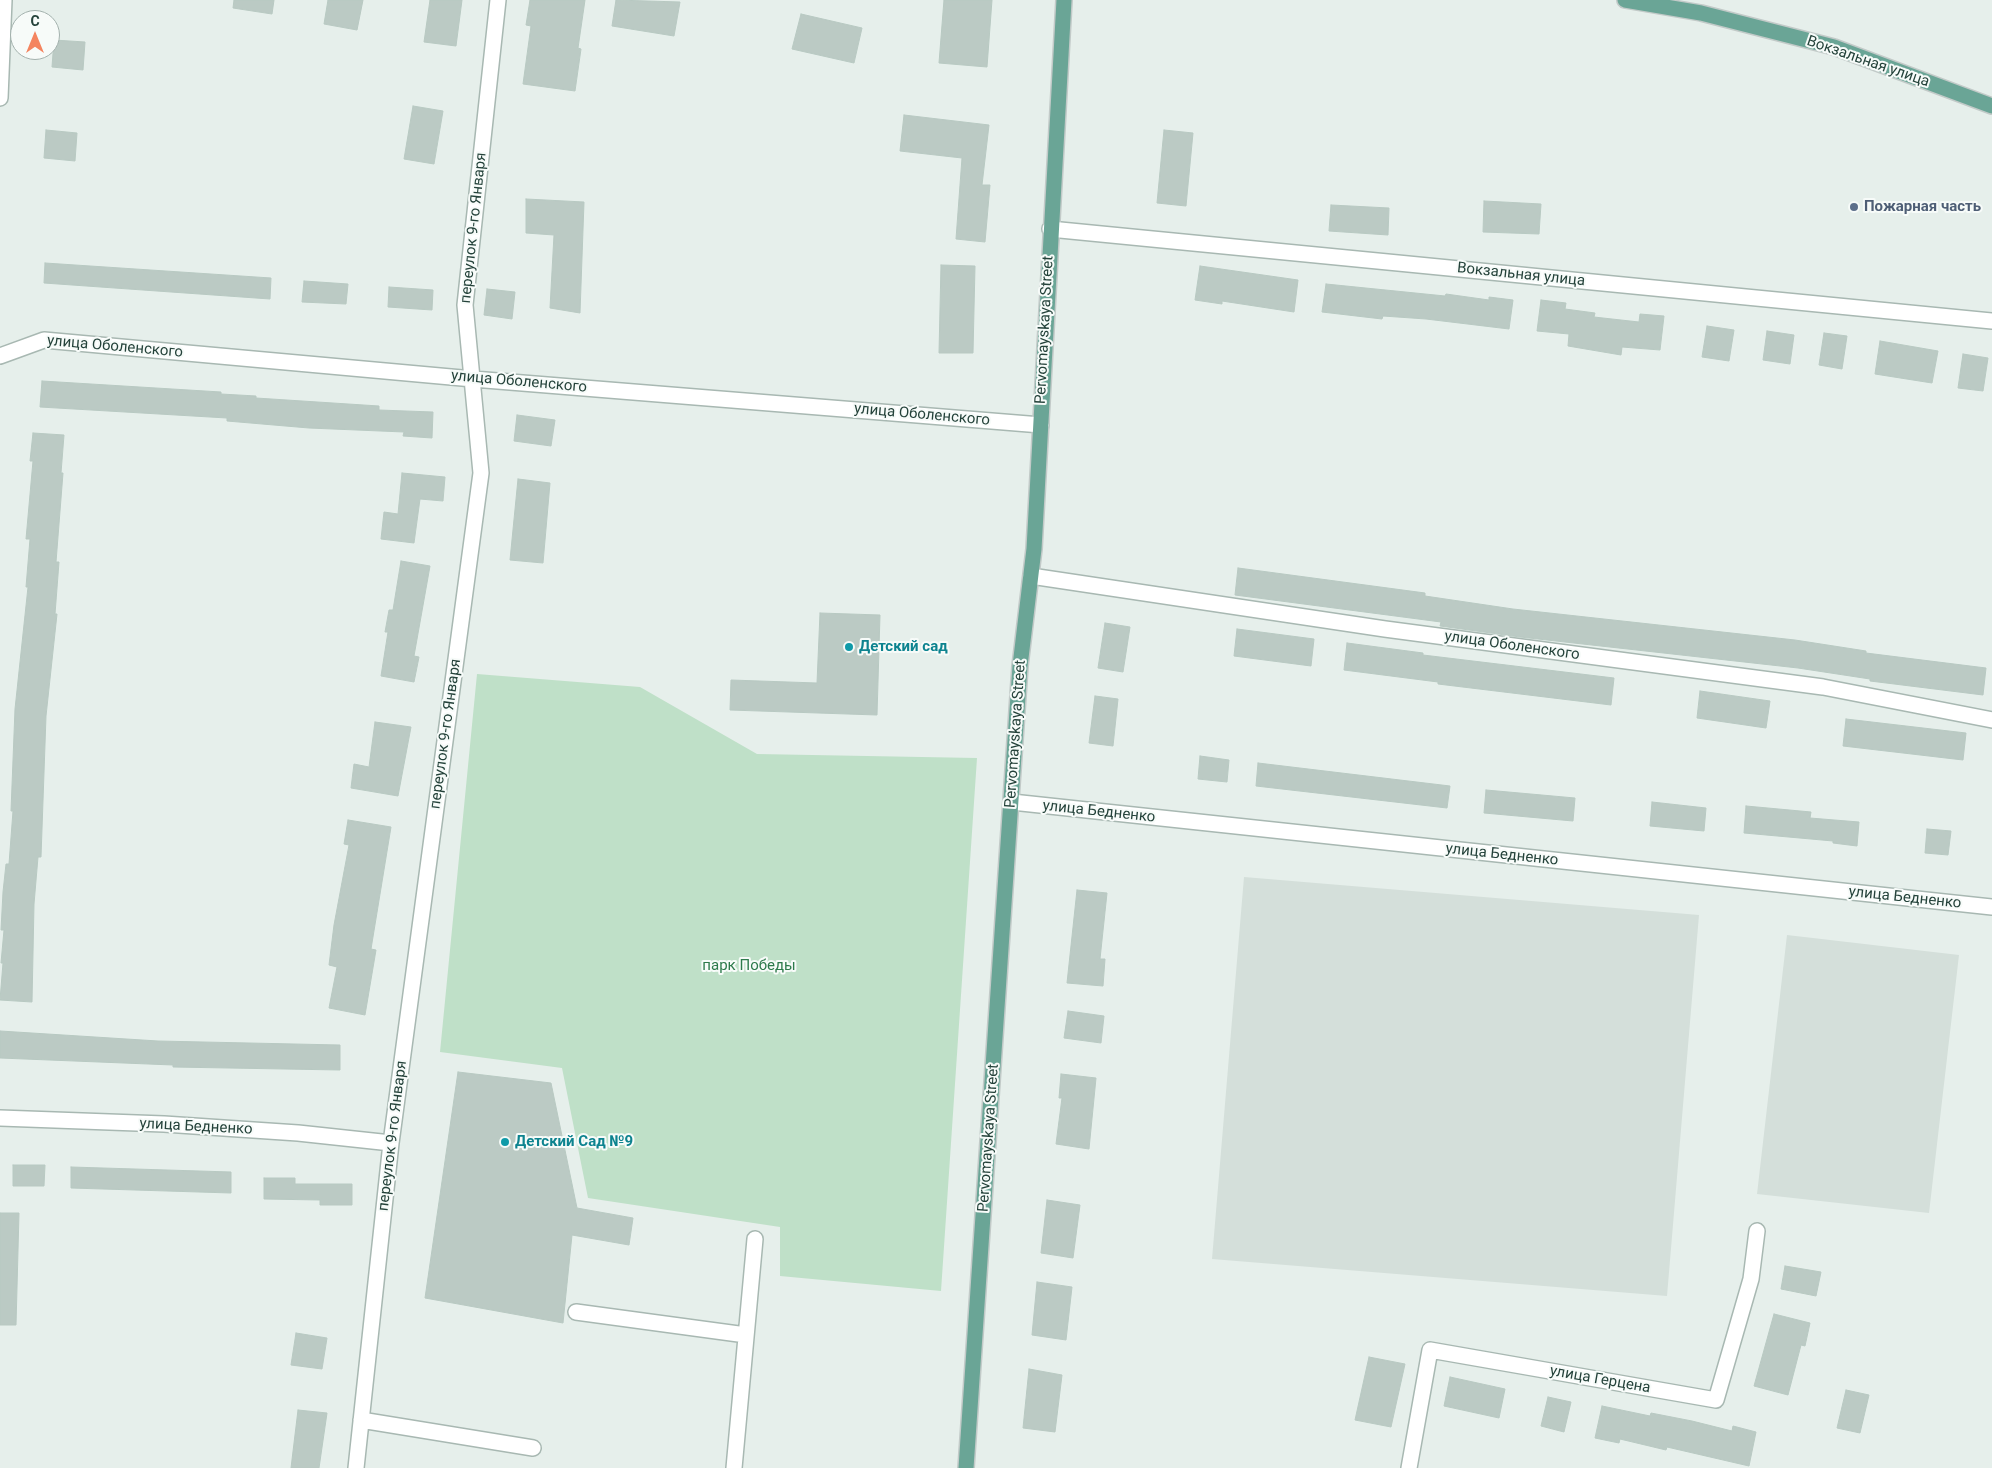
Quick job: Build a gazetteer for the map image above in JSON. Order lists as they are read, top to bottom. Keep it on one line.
{"streets":{"main road":["Вокзальная улица","Pervomayskaya Street"],"street":["переулок 9-го Января","улица Оболенского","улица Бедненко","улица Герцена"]},"crossings":[["Вокзальная улица","Pervomayskaya Street"],["переулок 9-го Января","улица Оболенского"],["переулок 9-го Января","улица Бедненко"],["Pervomayskaya Street","улица Оболенского"],["Pervomayskaya Street","улица Бедненко"]],"parks":["парк Победы"],"places":["Пожарная часть","Детский сад","Детский Сад №9"],"north":"top"}
